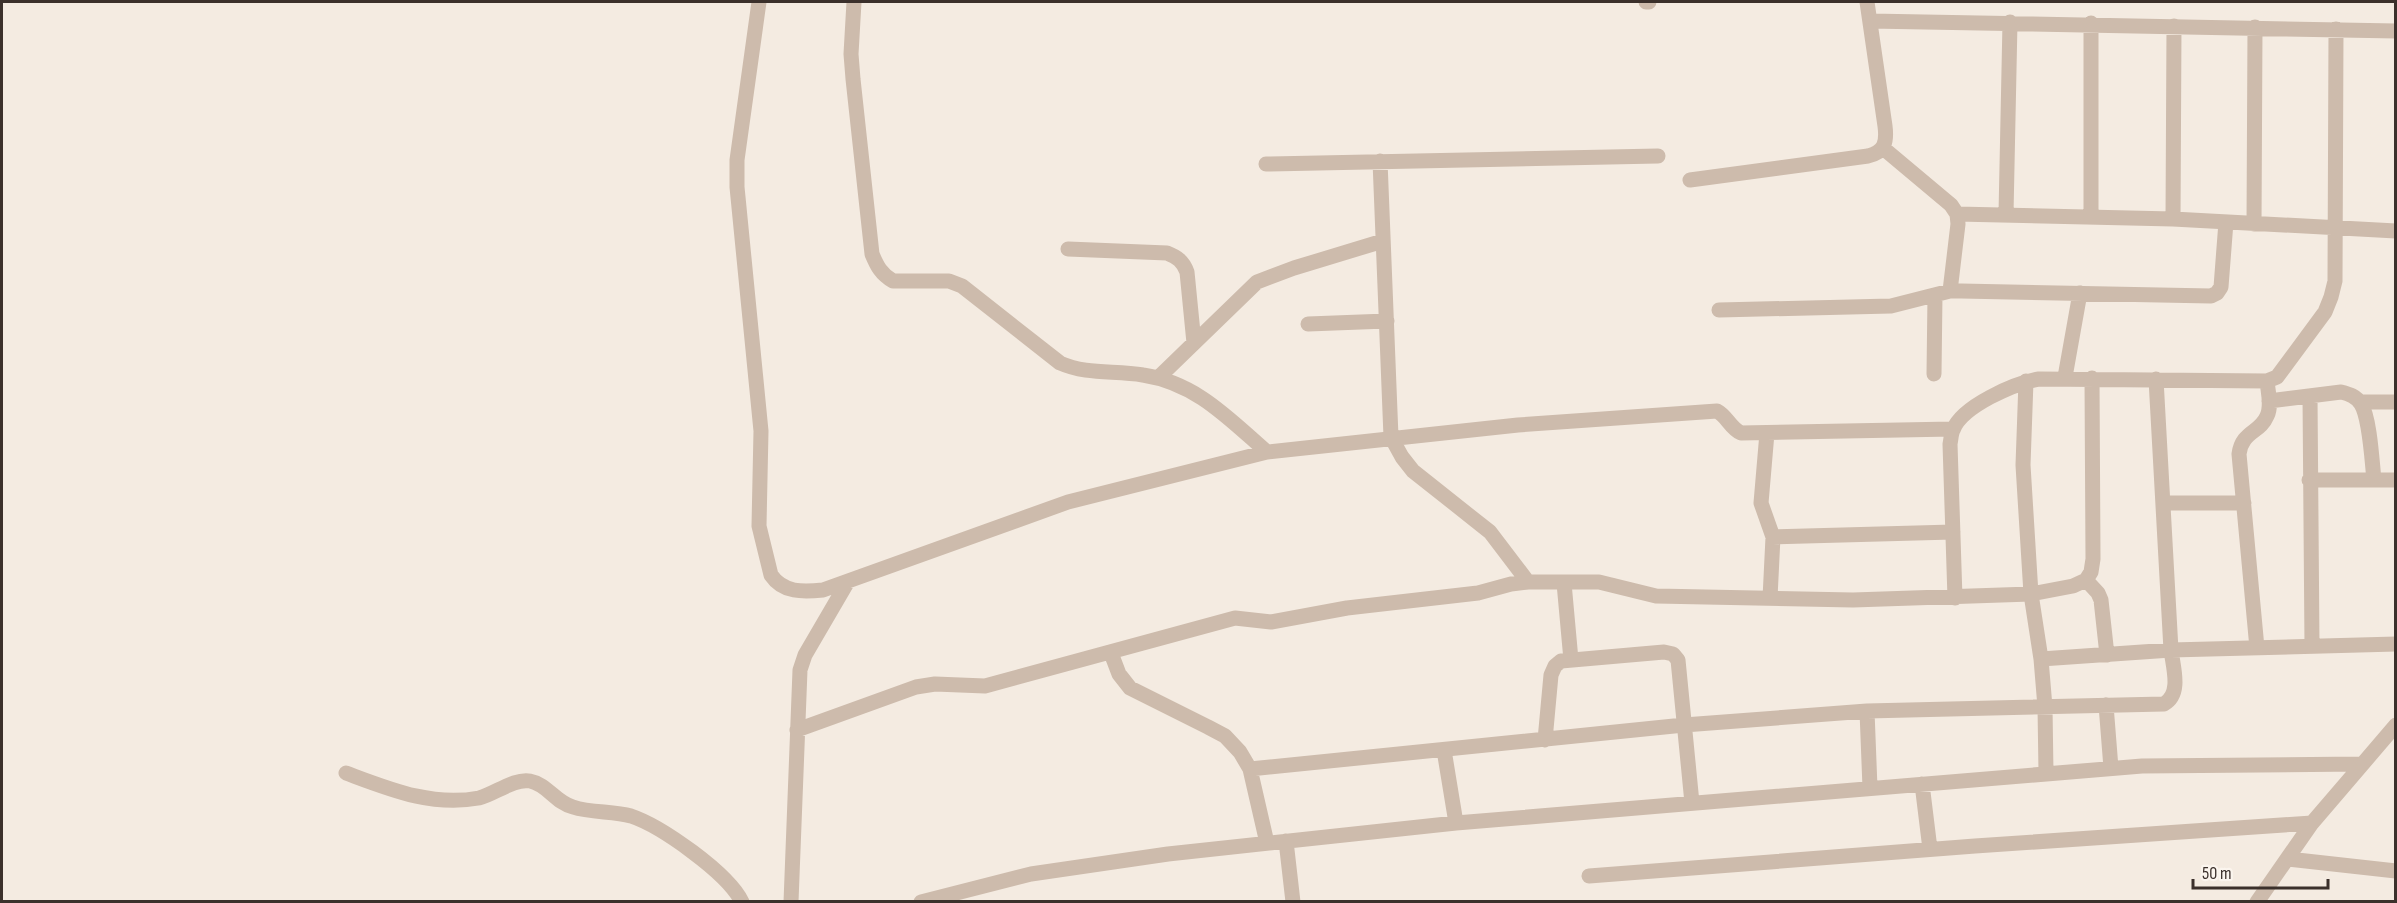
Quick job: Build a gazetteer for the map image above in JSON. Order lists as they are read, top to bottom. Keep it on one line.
{"scale_bar":"50 m"}
